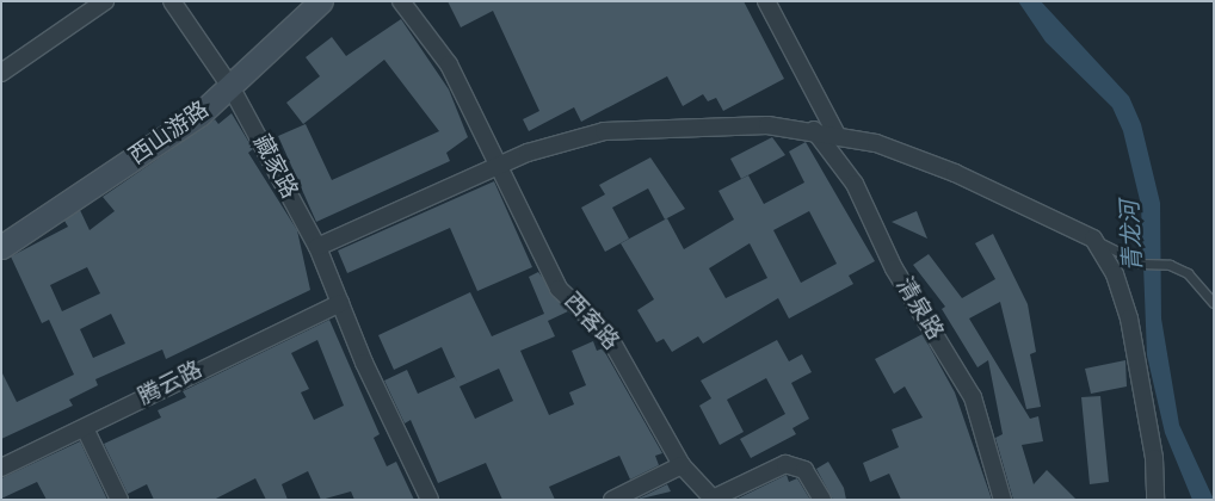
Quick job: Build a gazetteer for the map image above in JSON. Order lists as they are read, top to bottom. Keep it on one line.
{"streets":{"street":["西山游路","藏家路","清泉路","西客路","腾云路"]},"crossings":[["西山游路","藏家路"],["藏家路","腾云路"]],"water":["青龙河"]}
